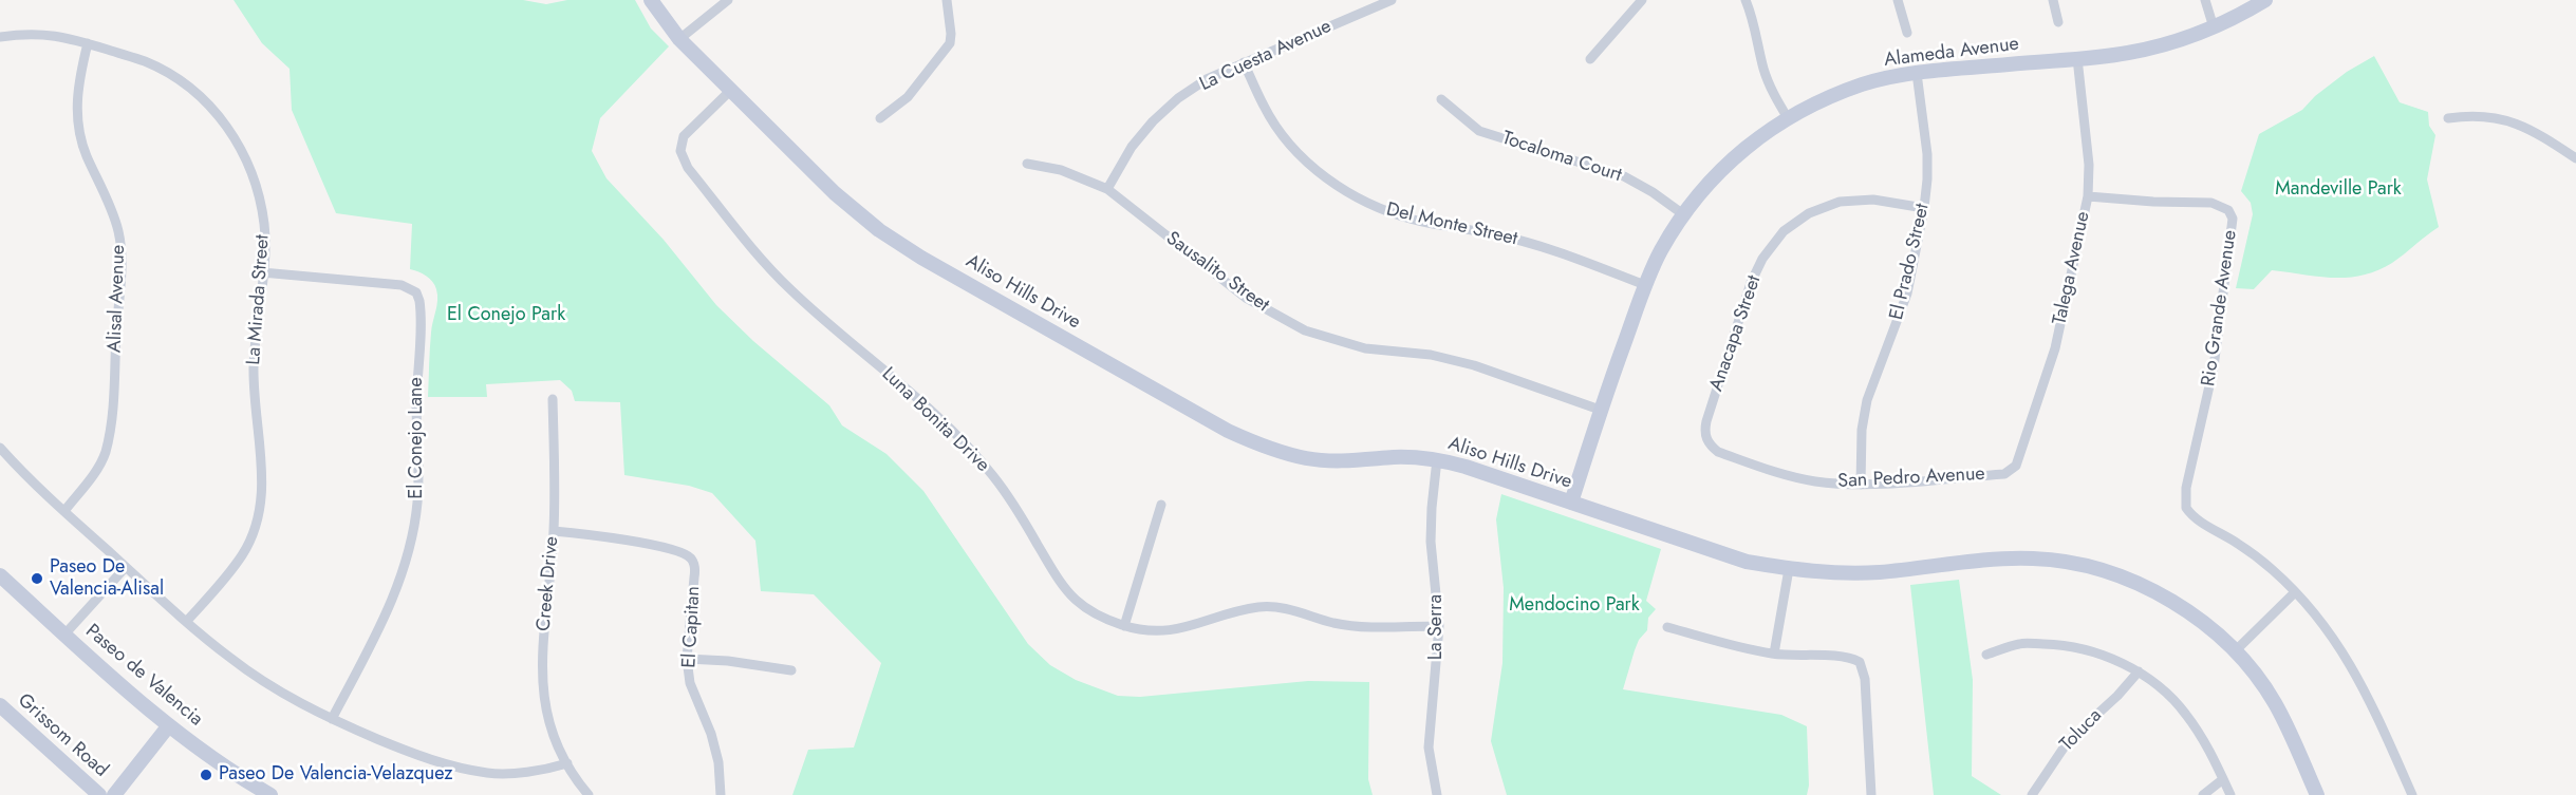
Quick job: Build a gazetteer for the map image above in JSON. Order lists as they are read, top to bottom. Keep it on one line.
{"streets":{"street":["Alameda Avenue","La Cuesta Avenue","Tocaloma Court","Del Monte Street","El Prado Street","Talega Avenue","Sausalito Street","Aliso Hills Drive","Alisal Avenue","La Mirada Street","Rio Grande Avenue","Anacapa Street","Luna Bonita Drive","El Conejo Lane","San Pedro Avenue","Creek Drive","El Capitan","La Serra","Paseo de Valencia","Toluca","Grissom Road"]},"crossings":[["Alameda Avenue","Tocaloma Court"],["Alameda Avenue","Del Monte Street"],["Alameda Avenue","El Prado Street"],["Alameda Avenue","Talega Avenue"],["Alameda Avenue","Sausalito Street"],["Alameda Avenue","Aliso Hills Drive"],["La Cuesta Avenue","Del Monte Street"],["La Cuesta Avenue","Sausalito Street"],["El Prado Street","Anacapa Street"],["El Prado Street","San Pedro Avenue"],["Talega Avenue","Rio Grande Avenue"],["Talega Avenue","San Pedro Avenue"],["Aliso Hills Drive","Luna Bonita Drive"],["Aliso Hills Drive","La Serra"],["Alisal Avenue","La Mirada Street"],["La Mirada Street","El Conejo Lane"],["Anacapa Street","San Pedro Avenue"],["Luna Bonita Drive","La Serra"],["Creek Drive","El Capitan"]],"parks":["Mandeville Park","El Conejo Park","Mendocino Park"],"places":["Paseo De Valencia-Alisal","Paseo De Valencia-Velazquez"]}
